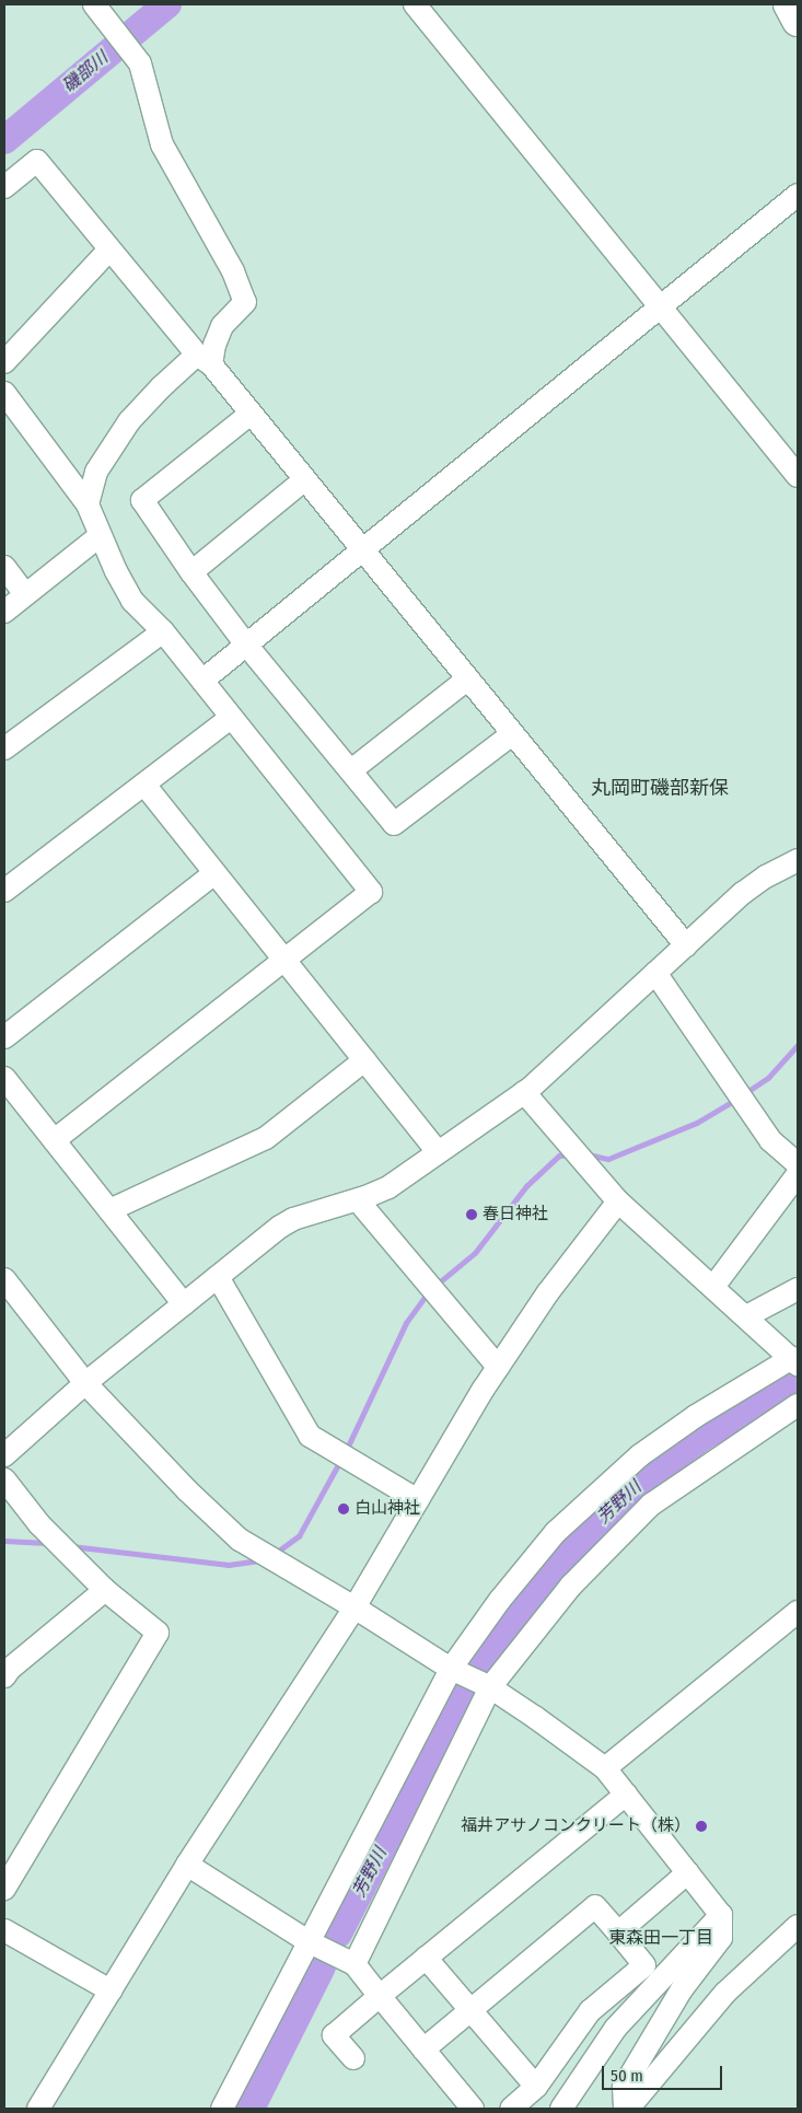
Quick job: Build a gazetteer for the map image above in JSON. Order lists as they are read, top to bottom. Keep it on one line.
{"districts":["丸岡町磯部新保","東森田一丁目"],"water":["磯部川","芳野川"],"places":["春日神社","白山神社","福井アサノコンクリート（株）"],"scale_bar":"50 m"}
